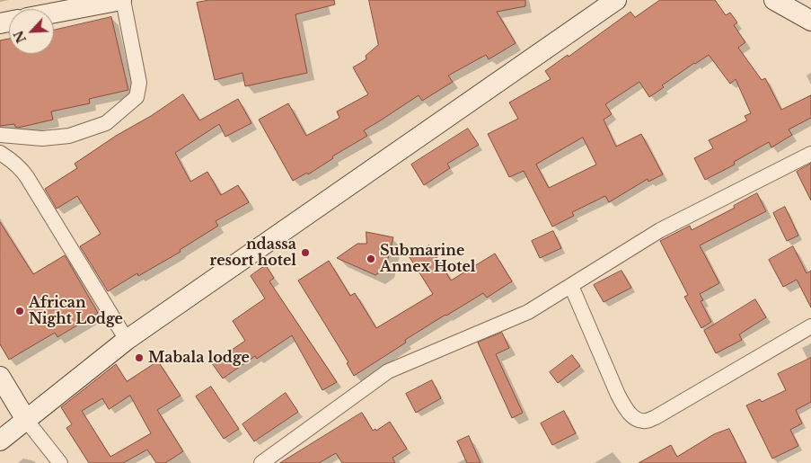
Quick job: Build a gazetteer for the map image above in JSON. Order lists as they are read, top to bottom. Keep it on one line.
{"places":["ndassa resort hotel","Submarine Annex Hotel","African Night Lodge","Mabala lodge"],"north":"bottom left"}
